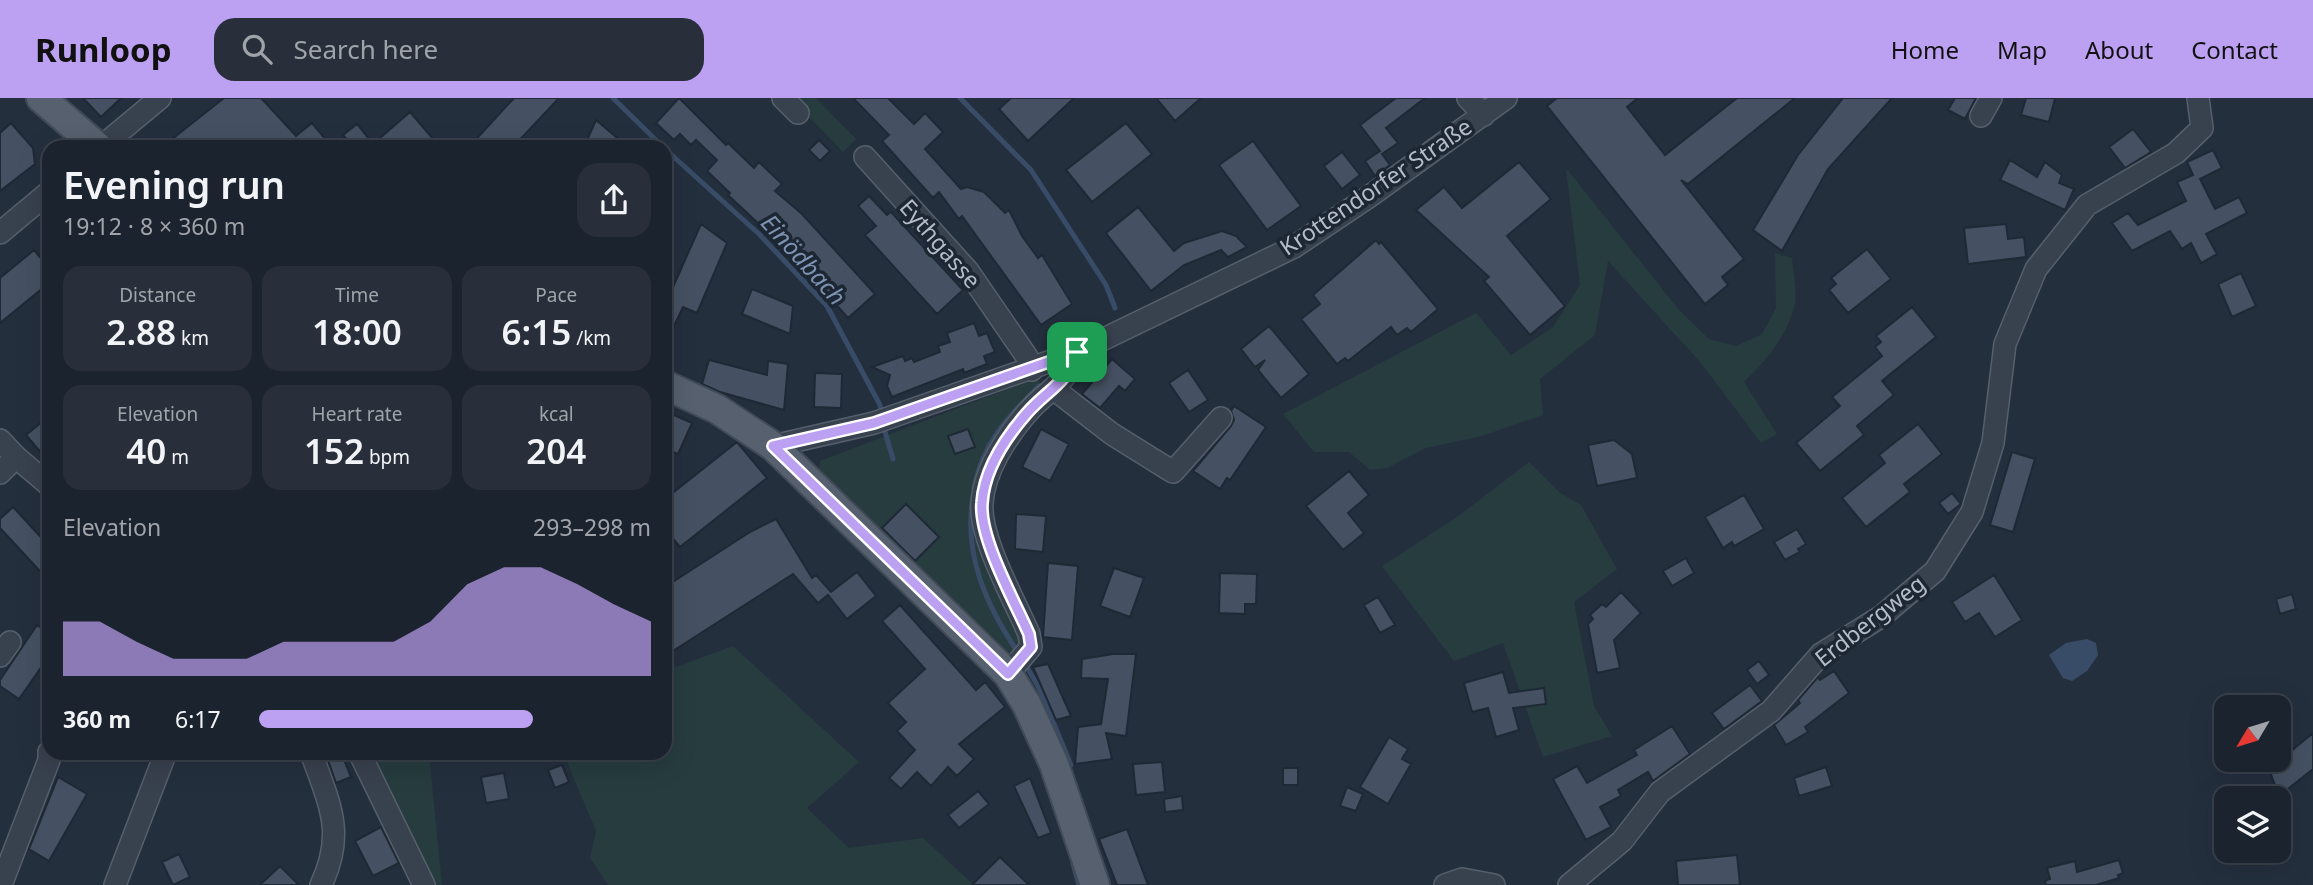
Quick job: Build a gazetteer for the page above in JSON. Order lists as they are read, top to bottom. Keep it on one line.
{"streets":{"street":["Krottendorfer Straße","Eythgasse","Erdbergweg"]},"crossings":[["Krottendorfer Straße","Eythgasse"]],"water":["Einödbach"],"north":"bottom left","page":{"header":"Runloop","search":"Search here","nav":["Home","Map","About","Contact"],"heading":["Evening run","19:12 · 8 × 360 m"],"stats":[["Distance","2.88 km"],["Time","18:00"],["Pace","6:15 /km"],["Elevation","40 m"],["Heart rate","152 bpm"],["kcal","204"]],"chart":["Elevation","293–298 m"],"list":[{"name":"360 m","note":"6:17"}]}}
